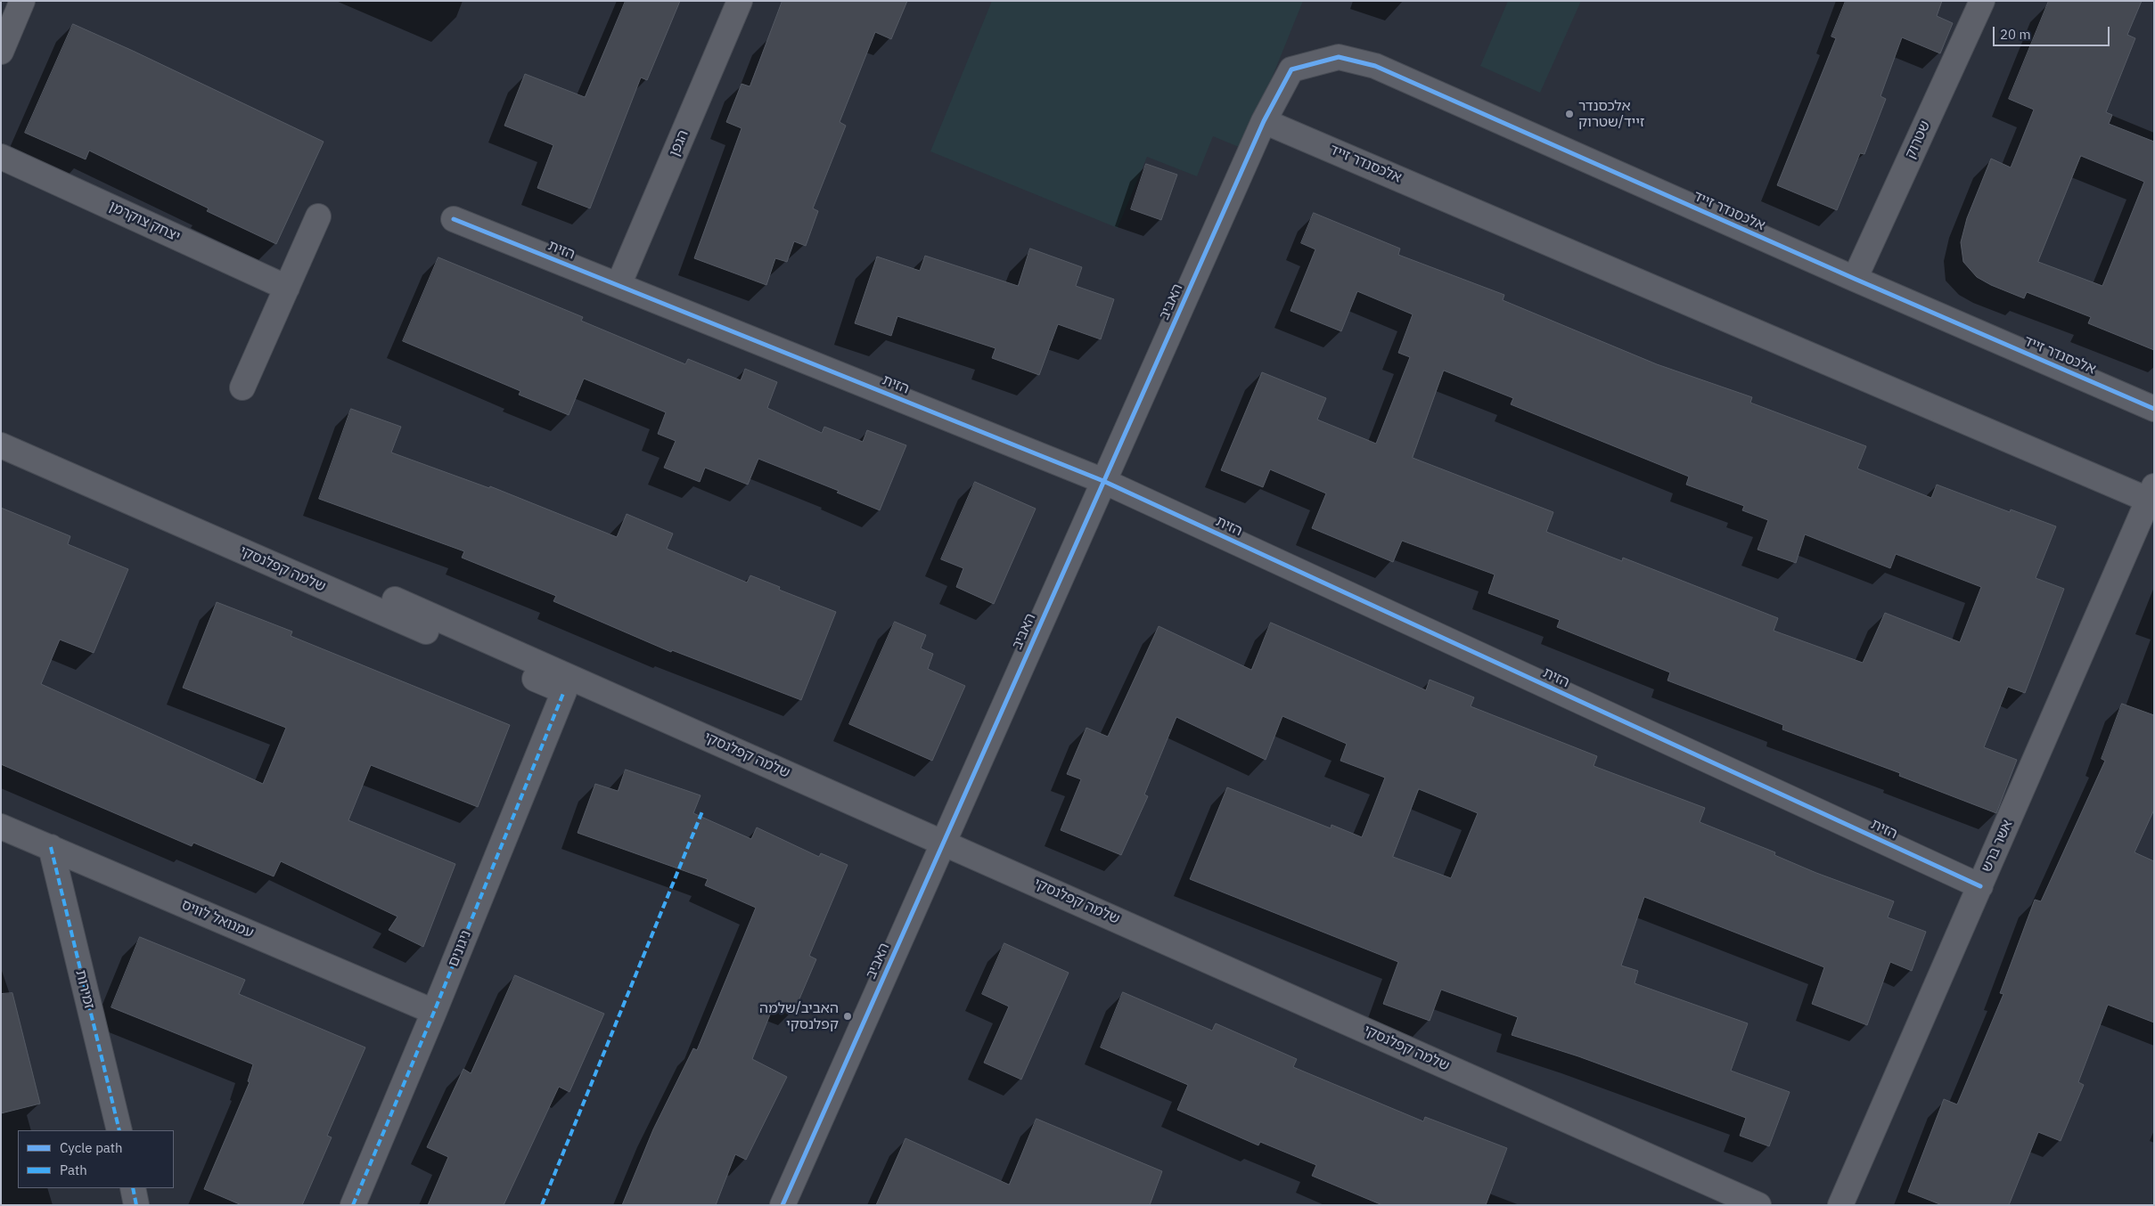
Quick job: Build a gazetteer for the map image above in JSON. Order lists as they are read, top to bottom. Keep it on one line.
{"streets":{"street":["שטרוק","הגפן","אלכסנדר זייד","יצחק צוקרמן","הזית","האביב","שלמה קפלנסקי","אשר ברש","עמנואל לוויס","ניגונים","זמירות"]},"crossings":[["שטרוק","אלכסנדר זייד"],["הגפן","הזית"],["אלכסנדר זייד","האביב"],["אלכסנדר זייד","אשר ברש"],["הזית","האביב"],["הזית","אשר ברש"],["האביב","שלמה קפלנסקי"],["שלמה קפלנסקי","ניגונים"],["עמנואל לוויס","ניגונים"],["עמנואל לוויס","זמירות"]],"places":["אלכסנדר זייד/שטרוק","האביב/שלמה קפלנסקי"],"legend":["Cycle path","Path"],"scale_bar":"20 m"}
